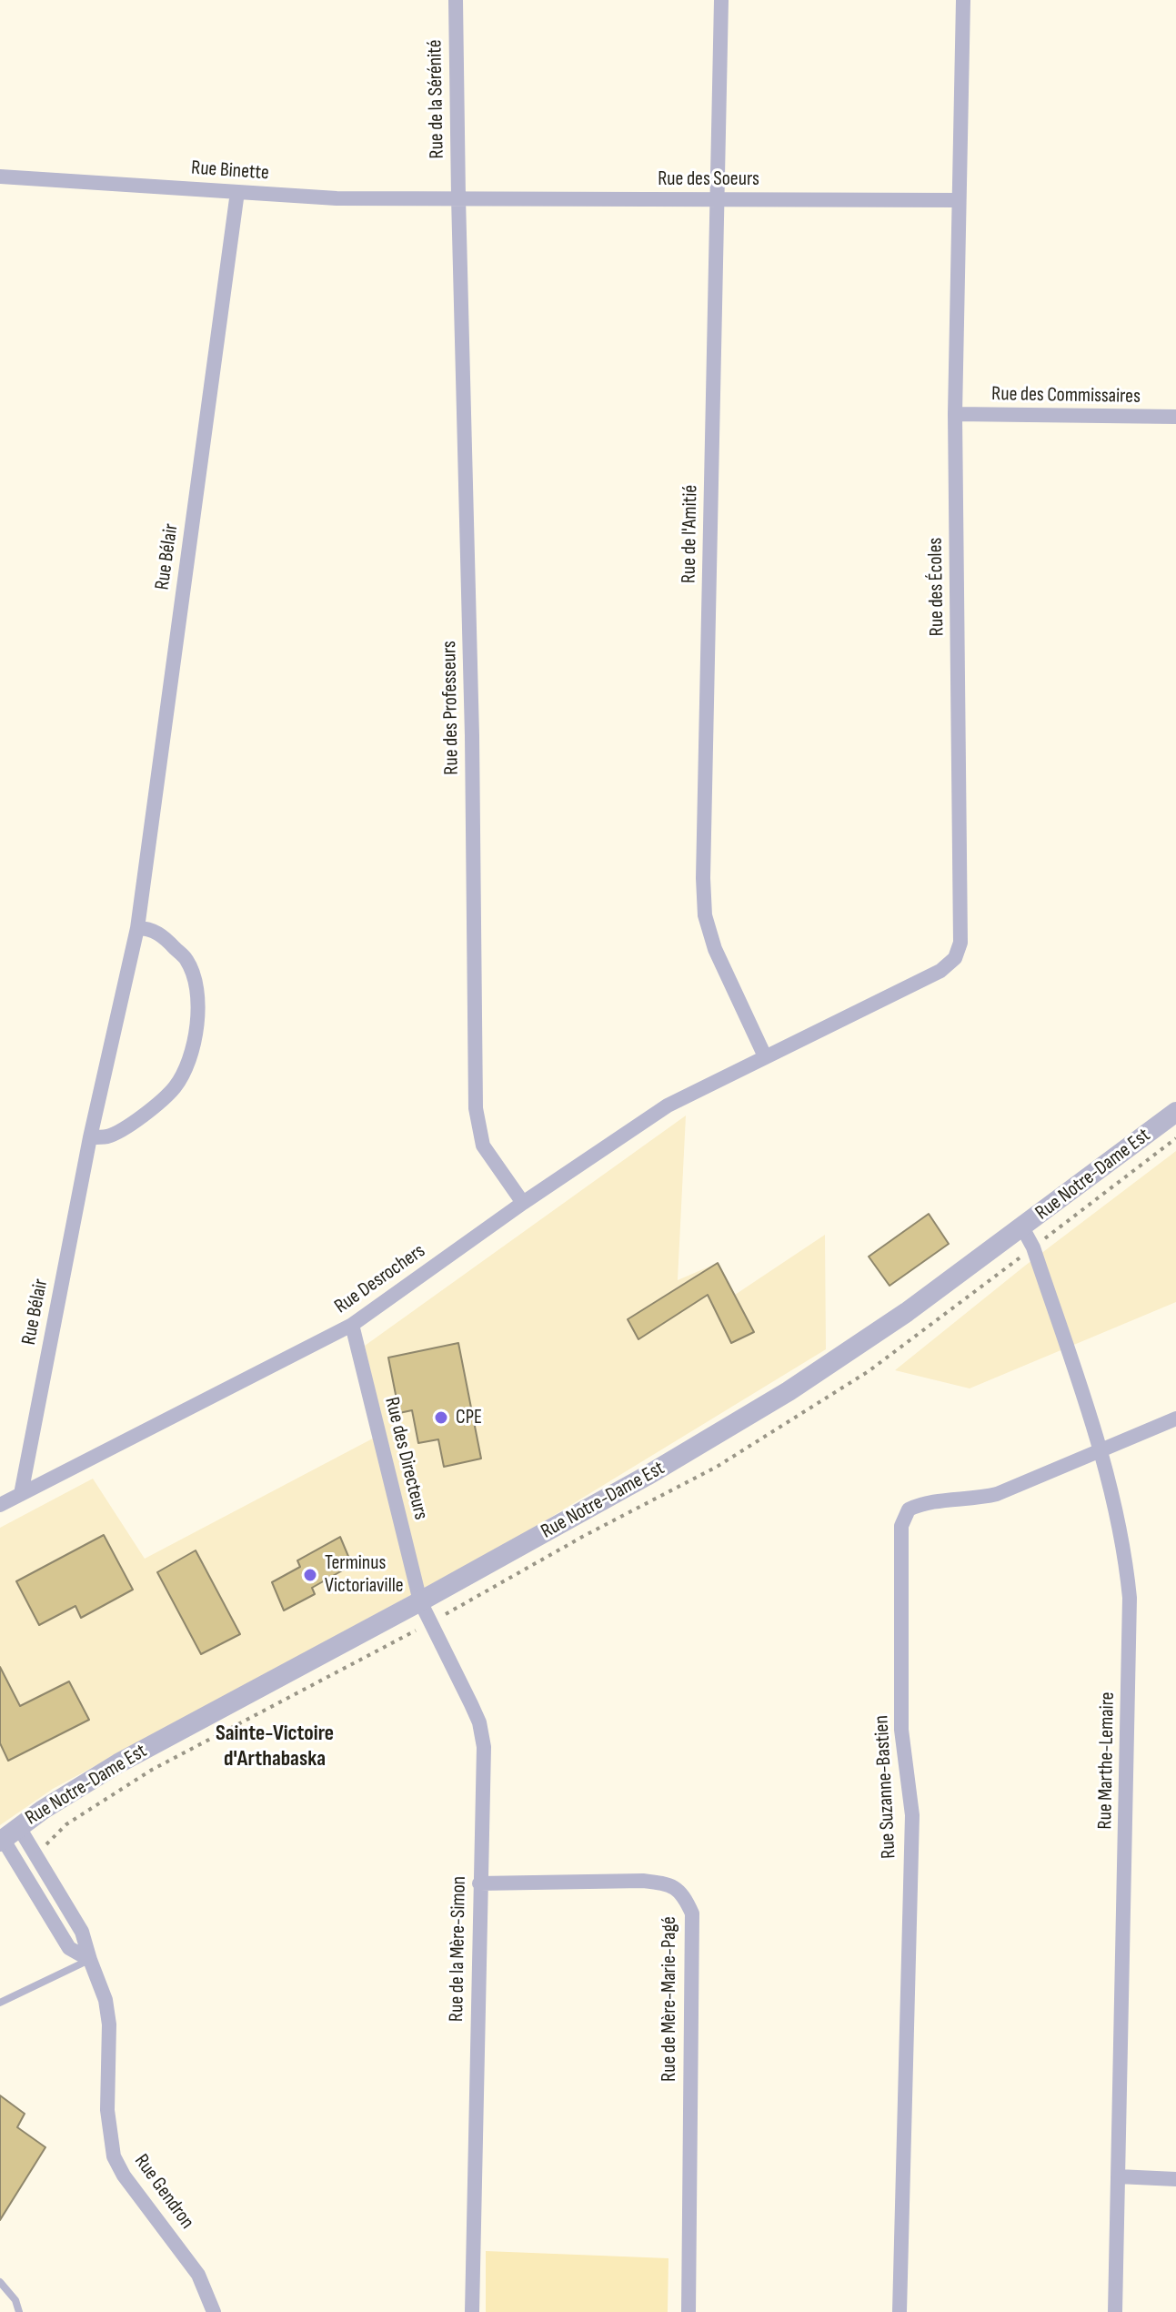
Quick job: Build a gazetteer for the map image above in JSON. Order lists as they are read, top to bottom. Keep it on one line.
{"streets":{"street":["Rue de la Sérénité","Rue Binette","Rue des Soeurs","Rue des Commissaires","Rue de l'Amitié","Rue Bélair","Rue des Écoles","Rue des Professeurs","Rue Notre-Dame Est","Rue Desrochers","Rue des Directeurs","Rue Marthe-Lemaire","Rue Suzanne-Bastien","Rue de la Mère-Simon","Rue de Mère-Marie-Pagé","Rue Gendron"]},"crossings":[["Rue de la Sérénité","Rue Binette"],["Rue de la Sérénité","Rue des Soeurs"],["Rue de la Sérénité","Rue des Professeurs"],["Rue Binette","Rue des Soeurs"],["Rue Binette","Rue Bélair"],["Rue Binette","Rue des Professeurs"],["Rue des Soeurs","Rue de l'Amitié"],["Rue des Soeurs","Rue des Écoles"],["Rue des Soeurs","Rue des Professeurs"],["Rue des Commissaires","Rue des Écoles"],["Rue de l'Amitié","Rue des Écoles"],["Rue de l'Amitié","Rue Desrochers"],["Rue Bélair","Rue Desrochers"],["Rue des Écoles","Rue Desrochers"],["Rue des Professeurs","Rue Desrochers"],["Rue Notre-Dame Est","Rue des Directeurs"],["Rue Notre-Dame Est","Rue Marthe-Lemaire"],["Rue Notre-Dame Est","Rue de la Mère-Simon"],["Rue Notre-Dame Est","Rue Gendron"],["Rue Desrochers","Rue des Directeurs"],["Rue des Directeurs","Rue de la Mère-Simon"],["Rue Marthe-Lemaire","Rue Suzanne-Bastien"],["Rue de la Mère-Simon","Rue de Mère-Marie-Pagé"]],"districts":["Sainte-Victoire d'Arthabaska"],"places":["CPE","Terminus Victoriaville"]}
